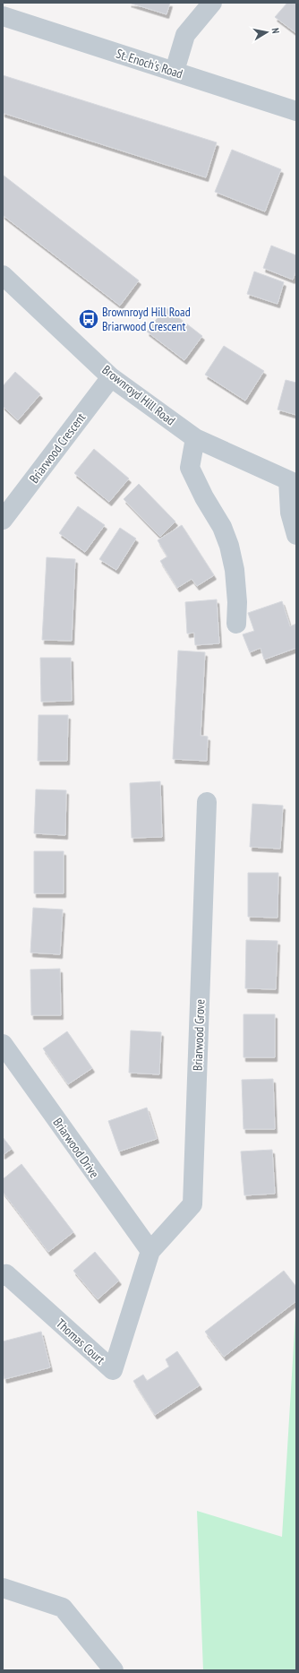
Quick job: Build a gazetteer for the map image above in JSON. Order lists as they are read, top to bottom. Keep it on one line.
{"streets":{"street":["St. Enoch's Road","Brownroyd Hill Road","Briarwood Crescent","Briarwood Grove","Briarwood Drive","Thomas Court"]},"crossings":[["Brownroyd Hill Road","Briarwood Crescent"],["Briarwood Grove","Briarwood Drive"],["Briarwood Grove","Thomas Court"],["Briarwood Drive","Thomas Court"]],"places":{"bus stop":["Brownroyd Hill Road Briarwood Crescent"]},"north":"right"}
